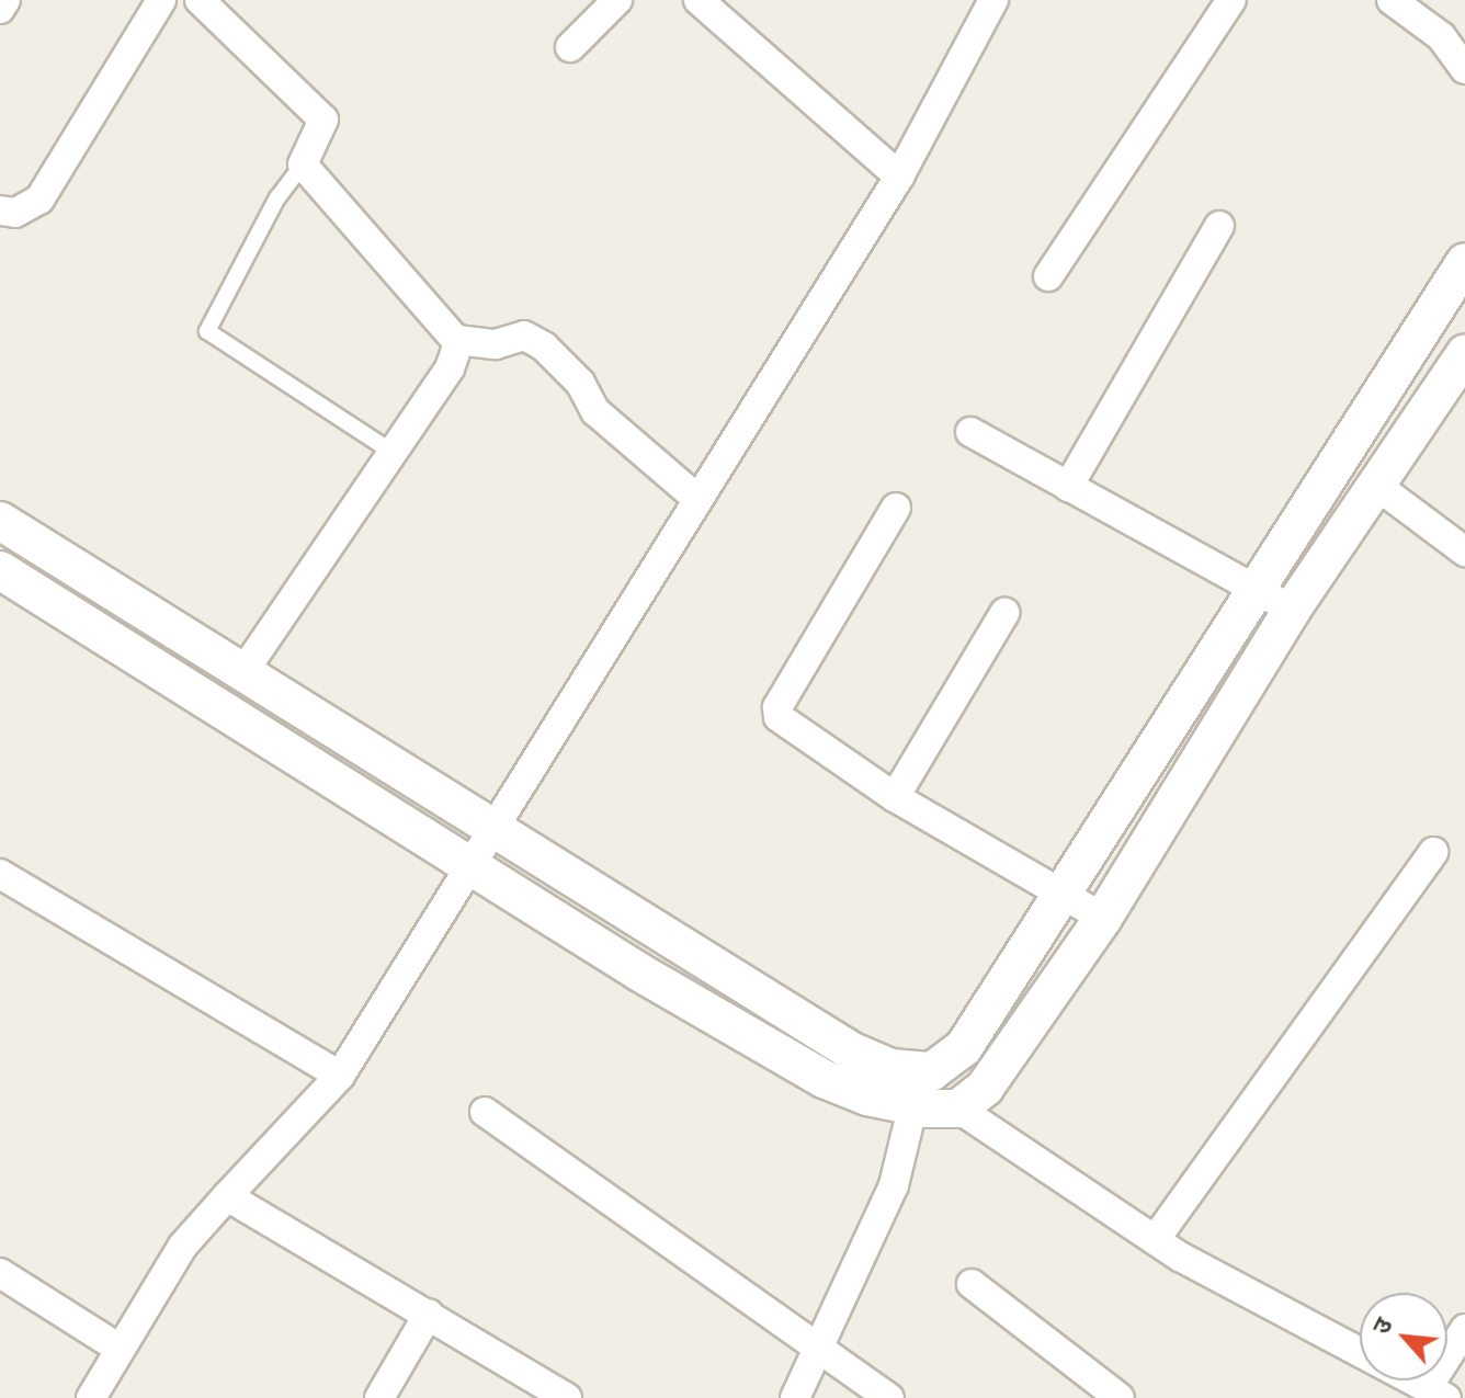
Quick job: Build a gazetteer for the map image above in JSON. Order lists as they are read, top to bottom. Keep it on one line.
{"north":"top left"}
